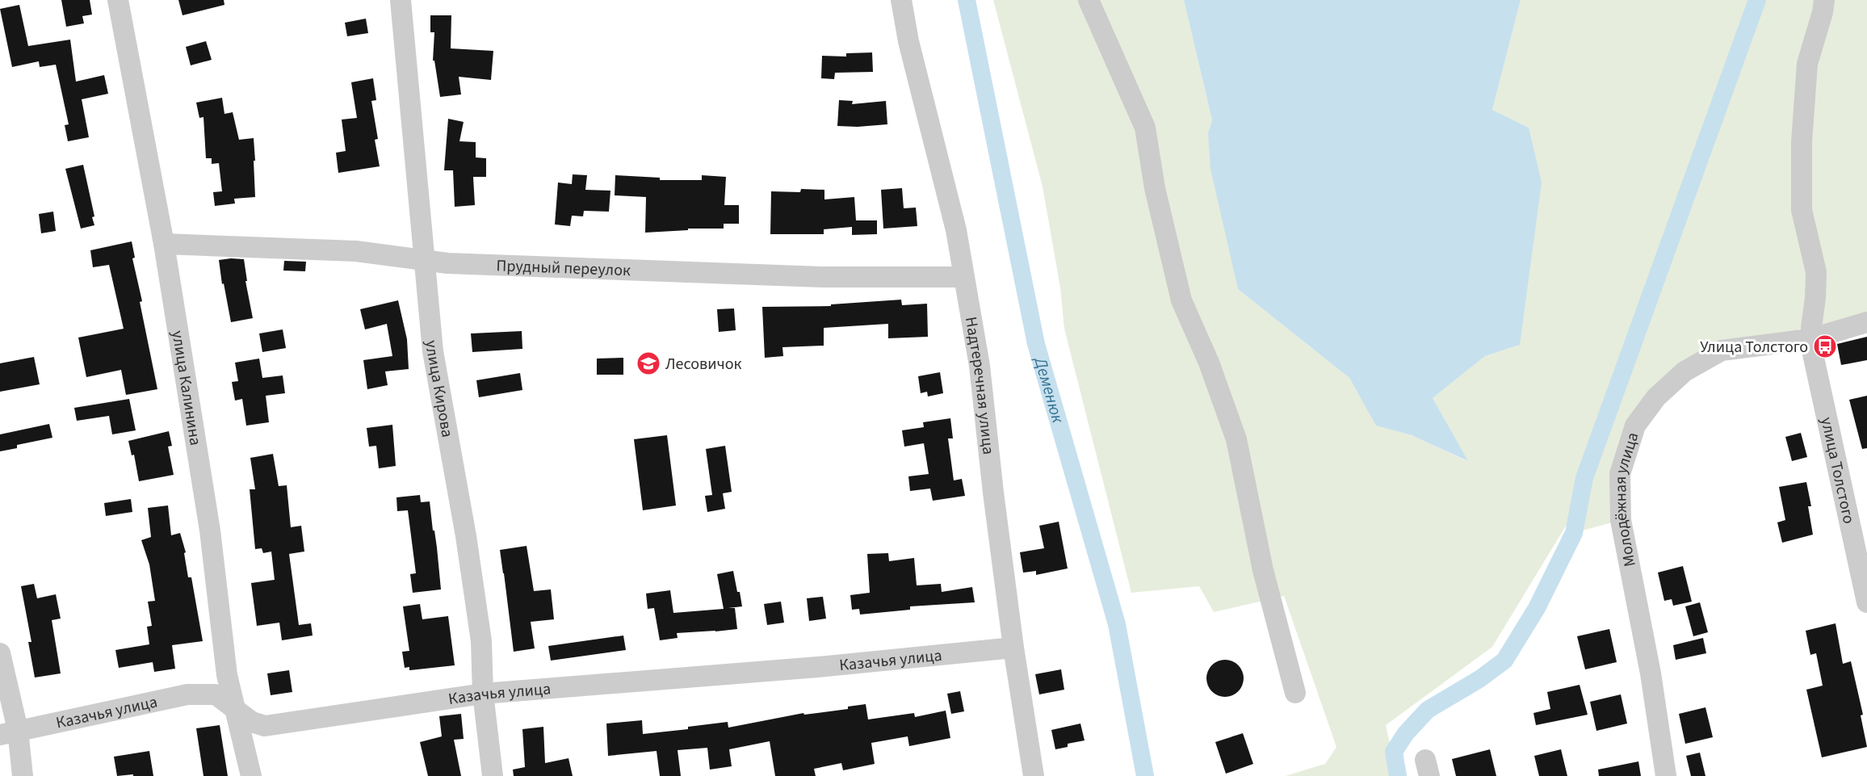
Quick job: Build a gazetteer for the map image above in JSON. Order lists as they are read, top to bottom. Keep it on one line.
{"streets":{"street":["Прудный переулок","Надтеречная улица","улица Калинина","улица Кирова","улица Толстого","Молодёжная улица","Казачья улица"]},"crossings":[["Прудный переулок","Надтеречная улица"],["Прудный переулок","улица Калинина"],["Прудный переулок","улица Кирова"],["Надтеречная улица","Казачья улица"],["улица Калинина","Казачья улица"],["улица Кирова","Казачья улица"],["улица Толстого","Молодёжная улица"]],"water":["Деменюк"],"places":{"bus stop":["Улица Толстого"],"school or university":["Лесовичок"]}}
